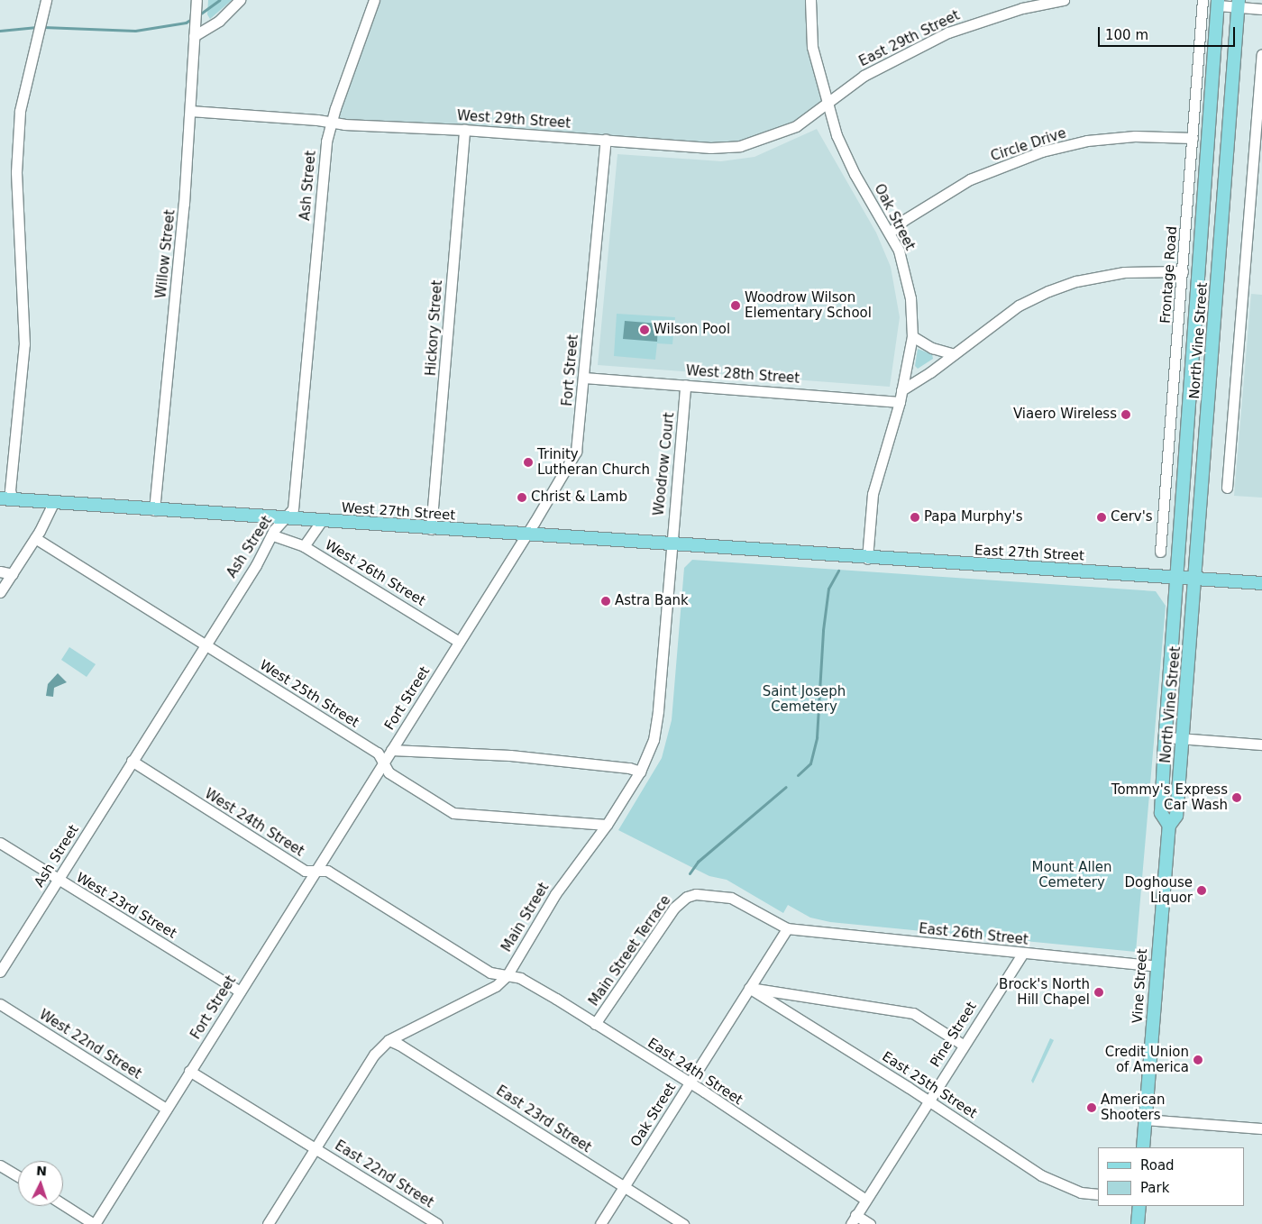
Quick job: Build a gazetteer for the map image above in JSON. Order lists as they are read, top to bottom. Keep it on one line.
{"streets":{"main road":["North Vine Street","West 27th Street","East 27th Street","Vine Street"],"street":["East 29th Street","West 29th Street","Circle Drive","Ash Street","Oak Street","Willow Street","Frontage Road","Hickory Street","Fort Street","West 28th Street","Woodrow Court","West 26th Street","West 25th Street","West 24th Street","West 23rd Street","Main Street","East 26th Street","Main Street Terrace","Pine Street","West 22nd Street","East 24th Street","East 25th Street","East 23rd Street","East 22nd Street"]},"crossings":[["East 29th Street","West 29th Street"],["East 29th Street","Oak Street"],["West 29th Street","Ash Street"],["West 29th Street","Oak Street"],["West 29th Street","Willow Street"],["West 29th Street","Hickory Street"],["West 29th Street","Fort Street"],["Circle Drive","Oak Street"],["Circle Drive","Frontage Road"],["Ash Street","West 27th Street"],["Ash Street","West 26th Street"],["Ash Street","West 25th Street"],["Ash Street","West 24th Street"],["Ash Street","West 23rd Street"],["Oak Street","West 28th Street"],["Oak Street","East 27th Street"],["Oak Street","East 26th Street"],["Oak Street","Main Street Terrace"],["Oak Street","East 24th Street"],["Oak Street","East 25th Street"],["Oak Street","East 23rd Street"],["Willow Street","West 27th Street"],["Hickory Street","West 27th Street"],["North Vine Street","East 27th Street"],["North Vine Street","Vine Street"],["Fort Street","West 28th Street"],["Fort Street","West 27th Street"],["Fort Street","West 26th Street"],["Fort Street","West 25th Street"],["Fort Street","West 24th Street"],["Fort Street","West 23rd Street"],["Fort Street","West 22nd Street"],["West 28th Street","Woodrow Court"],["Woodrow Court","West 27th Street"],["Woodrow Court","Main Street"],["West 27th Street","East 27th Street"],["West 27th Street","Main Street"],["West 25th Street","Main Street"],["West 24th Street","Main Street"],["West 24th Street","East 24th Street"],["Main Street","East 24th Street"],["Main Street","East 23rd Street"],["Main Street","East 22nd Street"],["East 26th Street","Main Street Terrace"],["East 26th Street","Vine Street"],["East 26th Street","Pine Street"],["Main Street Terrace","East 24th Street"],["Pine Street","East 24th Street"],["Pine Street","East 25th Street"]],"parks":["Saint Joseph Cemetery","Mount Allen Cemetery"],"places":["Woodrow Wilson Elementary School","Wilson Pool","Viaero Wireless","Trinity Lutheran Church","Christ & Lamb","Papa Murphy's","Cerv's","Astra Bank","Tommy's Express Car Wash","Doghouse Liquor","Brock's North Hill Chapel","Credit Union of America","American Shooters"],"legend":["Road","Park"],"scale_bar":"100 m","north":"top"}
